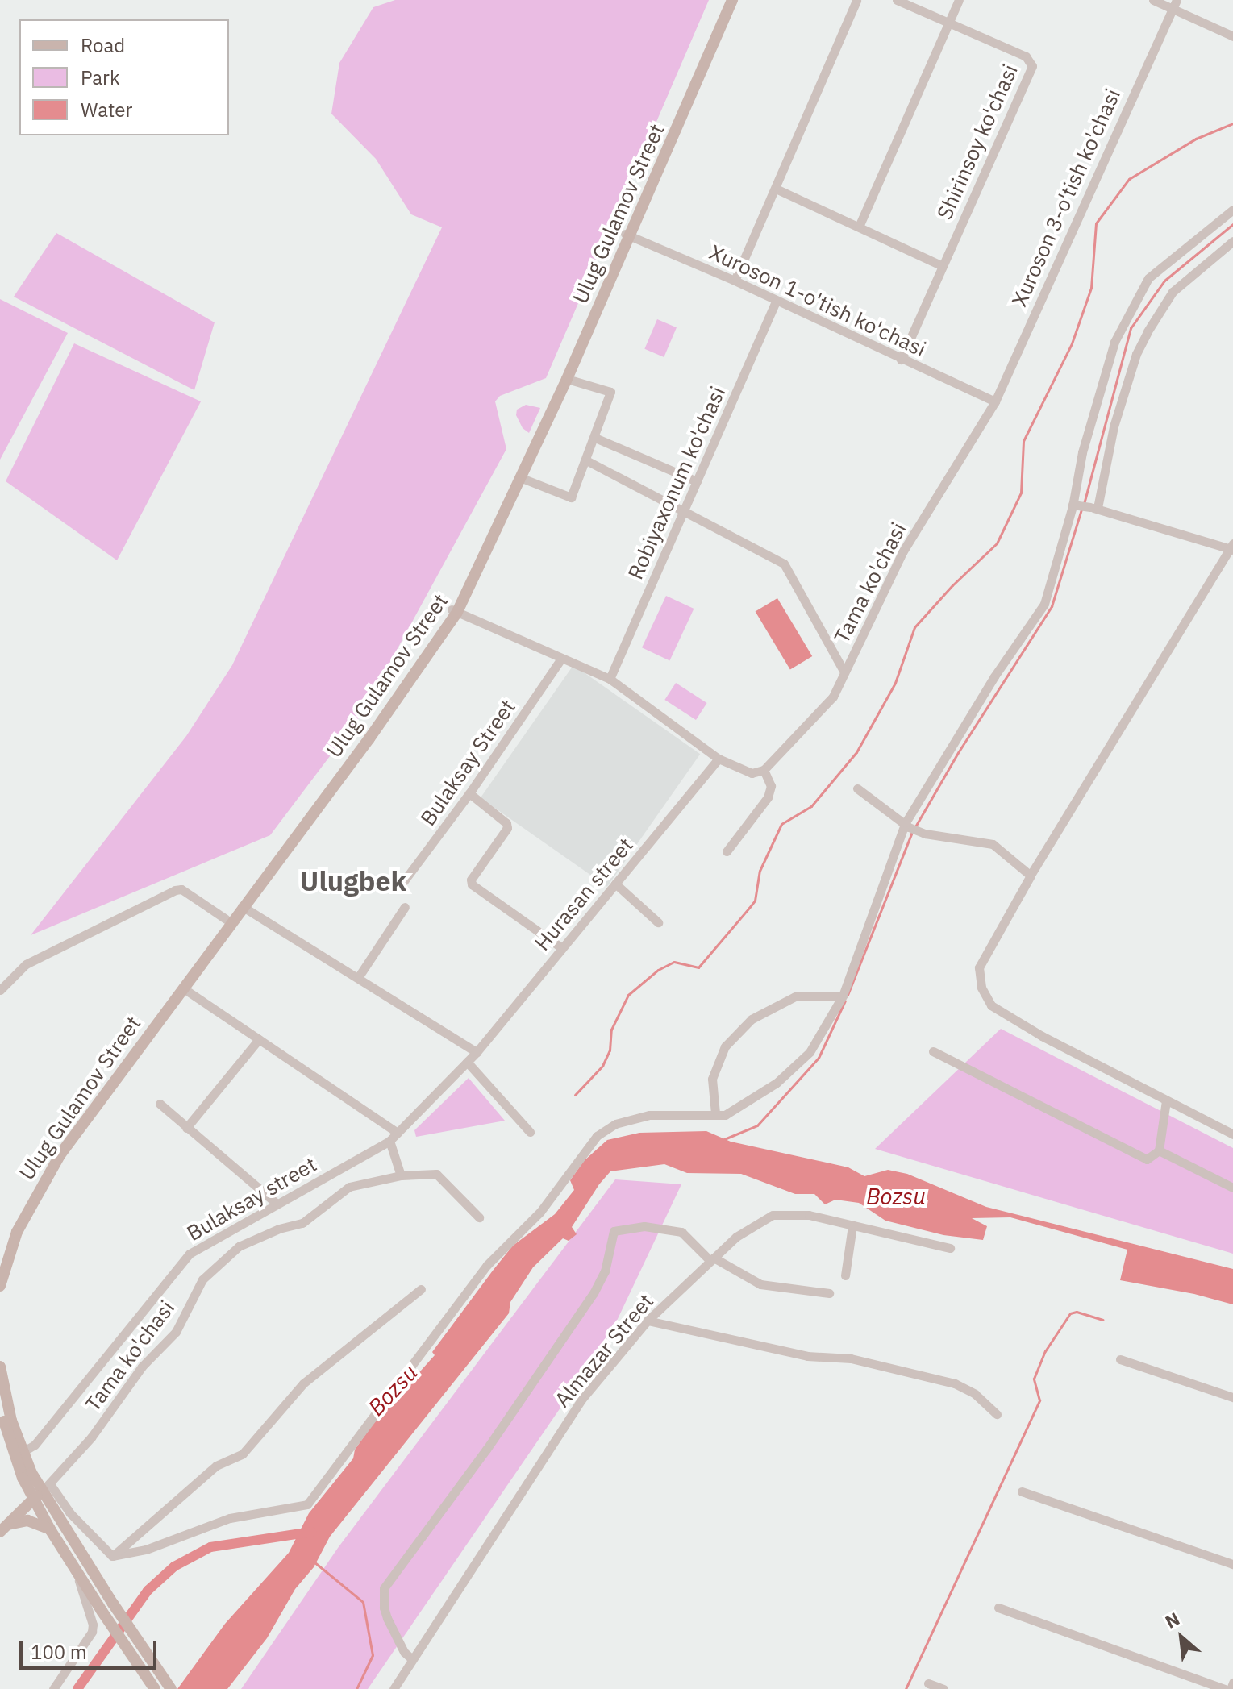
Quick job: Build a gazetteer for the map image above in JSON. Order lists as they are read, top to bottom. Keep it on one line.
{"streets":{"main road":["Ulug Gulamov Street"],"street":["Shirinsoy ko'chasi","Xuroson 3-o'tish ko'chasi","Хuroson 1-o'tish ko'chasi","Robiyaxonum ko'chasi","Tama ko'chasi","Bulaksay Street","Hurasan street","Bulaksay street","Almazar Street"]},"crossings":[["Shirinsoy ko'chasi","Хuroson 1-o'tish ko'chasi"],["Xuroson 3-o'tish ko'chasi","Хuroson 1-o'tish ko'chasi"],["Xuroson 3-o'tish ko'chasi","Tama ko'chasi"],["Ulug Gulamov Street","Хuroson 1-o'tish ko'chasi"],["Хuroson 1-o'tish ko'chasi","Robiyaxonum ko'chasi"],["Хuroson 1-o'tish ko'chasi","Tama ko'chasi"],["Hurasan street","Bulaksay street"]],"districts":["Ulugbek"],"water":["Bozsu"],"legend":["Road","Park","Water"],"scale_bar":"100 m","north":"top left"}
